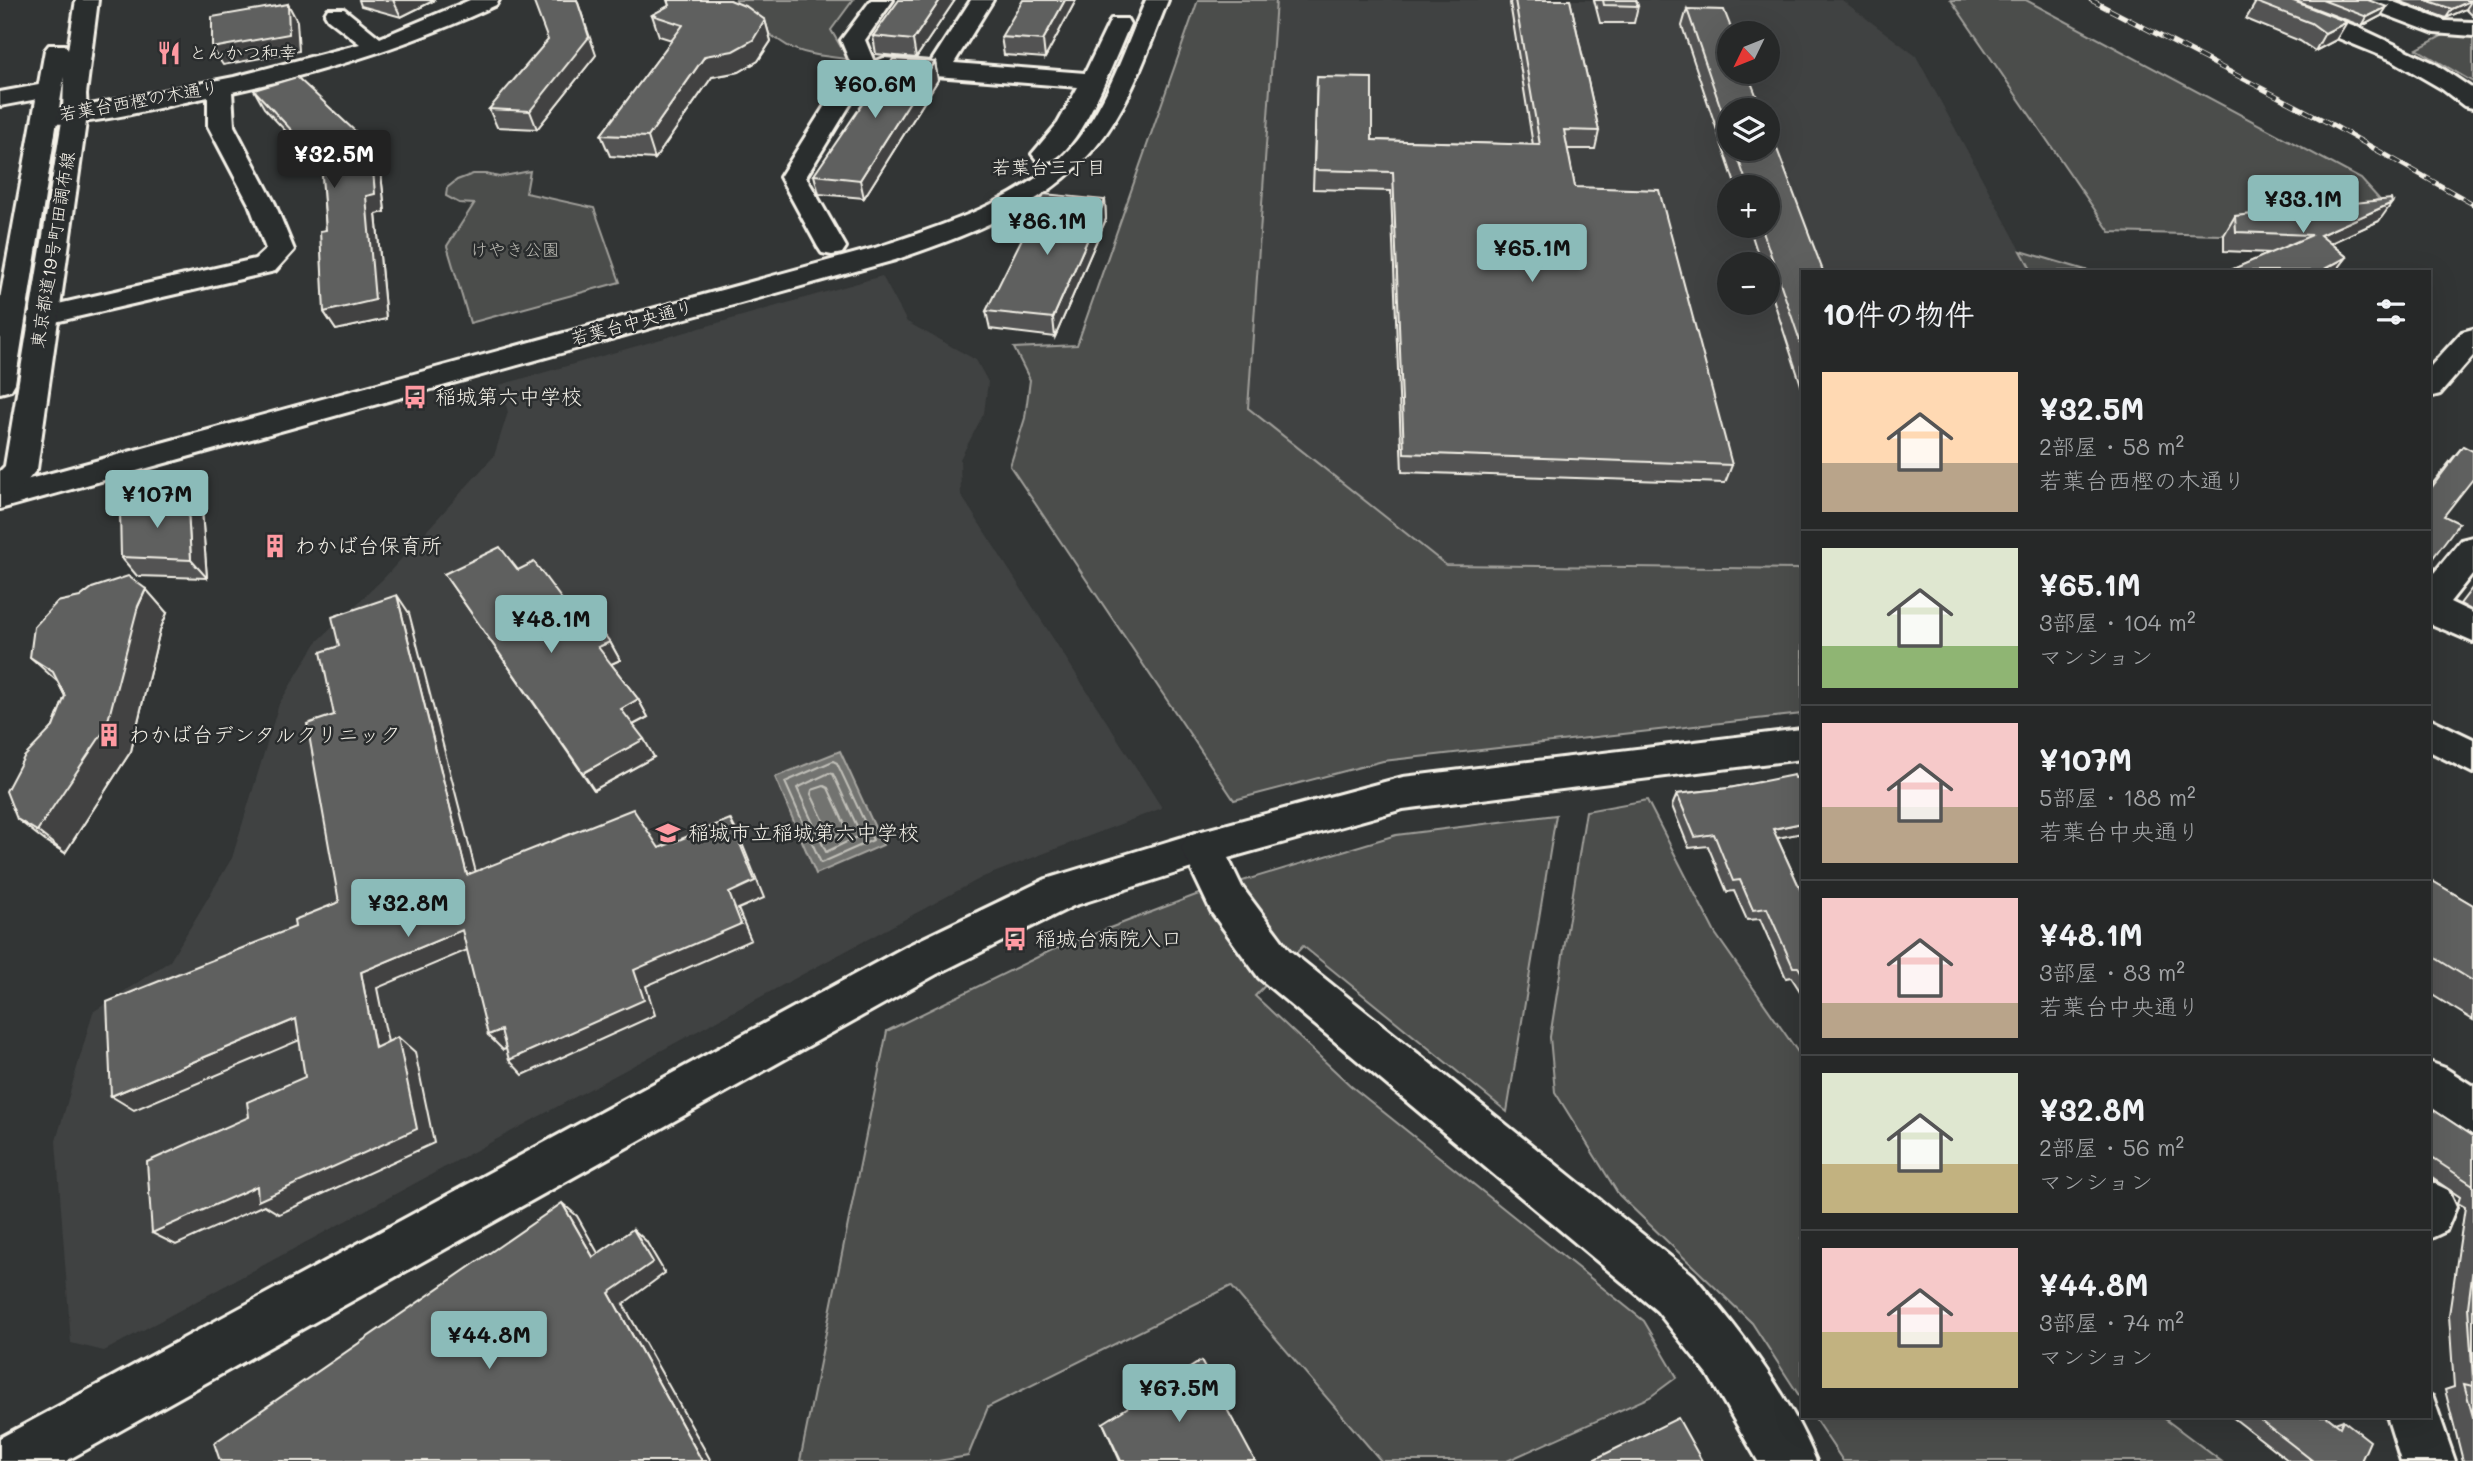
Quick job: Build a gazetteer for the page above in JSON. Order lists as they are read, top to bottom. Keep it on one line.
{"streets":{"street":["若葉台西樫の木通り","東京都道19号町田調布線","若葉台中央通り"]},"crossings":[["若葉台西樫の木通り","東京都道19号町田調布線"],["東京都道19号町田調布線","若葉台中央通り"]],"districts":["若葉台三丁目"],"parks":["けやき公園"],"places":{"restaurant":["とんかつ和幸"],"bus stop":["稲城第六中学校","稲城台病院入口"],"building":["わかば台保育所","わかば台デンタルクリニック"],"school or university":["稲城市立稲城第六中学校"]},"north":"bottom left","page":{"map_buttons":["+","−"],"price":["¥60.6M","¥32.5M","¥33.1M","¥86.1M","¥65.1M","¥107M","¥48.1M","¥32.8M","¥44.8M","¥67.5M"],"heading":"10件の物件","list":[{"name":"¥32.5M","note":"2部屋 · 58 m² · 若葉台西樫の木通り"},{"name":"¥65.1M","note":"3部屋 · 104 m² · マンション"},{"name":"¥107M","note":"5部屋 · 188 m² · 若葉台中央通り"},{"name":"¥48.1M","note":"3部屋 · 83 m² · 若葉台中央通り"},{"name":"¥32.8M","note":"2部屋 · 56 m² · マンション"},{"name":"¥44.8M","note":"3部屋 · 74 m² · マンション"}]}}
